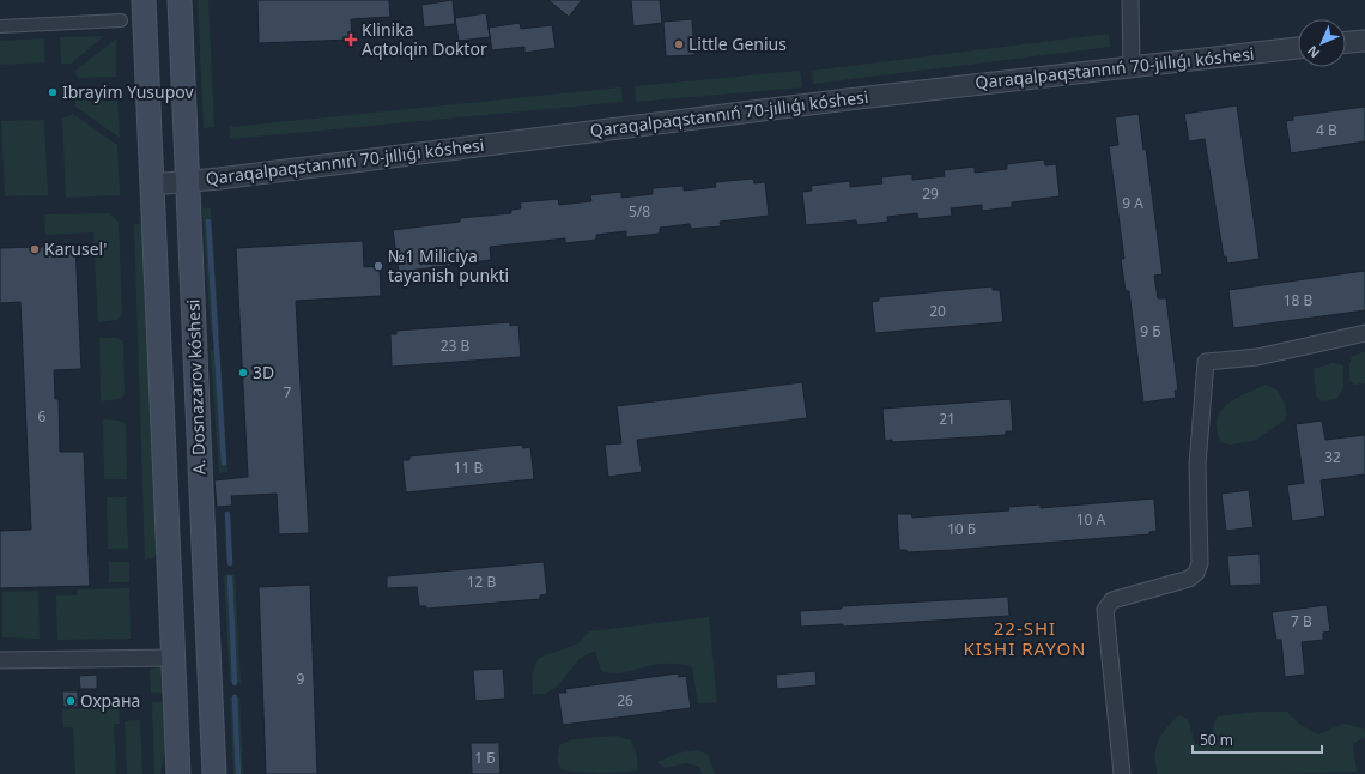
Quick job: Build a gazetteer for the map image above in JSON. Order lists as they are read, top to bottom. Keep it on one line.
{"streets":{"main road":["A. Dosnazarov kóshesi"],"street":["Qaraqalpaqstannıń 70-jıllıǵı kóshesi"]},"crossings":[["Qaraqalpaqstannıń 70-jıllıǵı kóshesi","A. Dosnazarov kóshesi"]],"districts":["22-SHI KISHI RAYON"],"places":{"health":["Klinika Aqtolqin Doktor"],"other":["Little Genius","Ibrayim Yusupov","Karusel'","№1 Miliciya tayanish punkti","3D","Охрана"]},"house_numbers":["4 В","29","9 А","5/8","18 В","20","9 Б","23 В","7","6","21","32","11 В","10 А","10 Б","12 В","7 В","9","26","1 Б"],"scale_bar":"50 m","north":"bottom left"}
